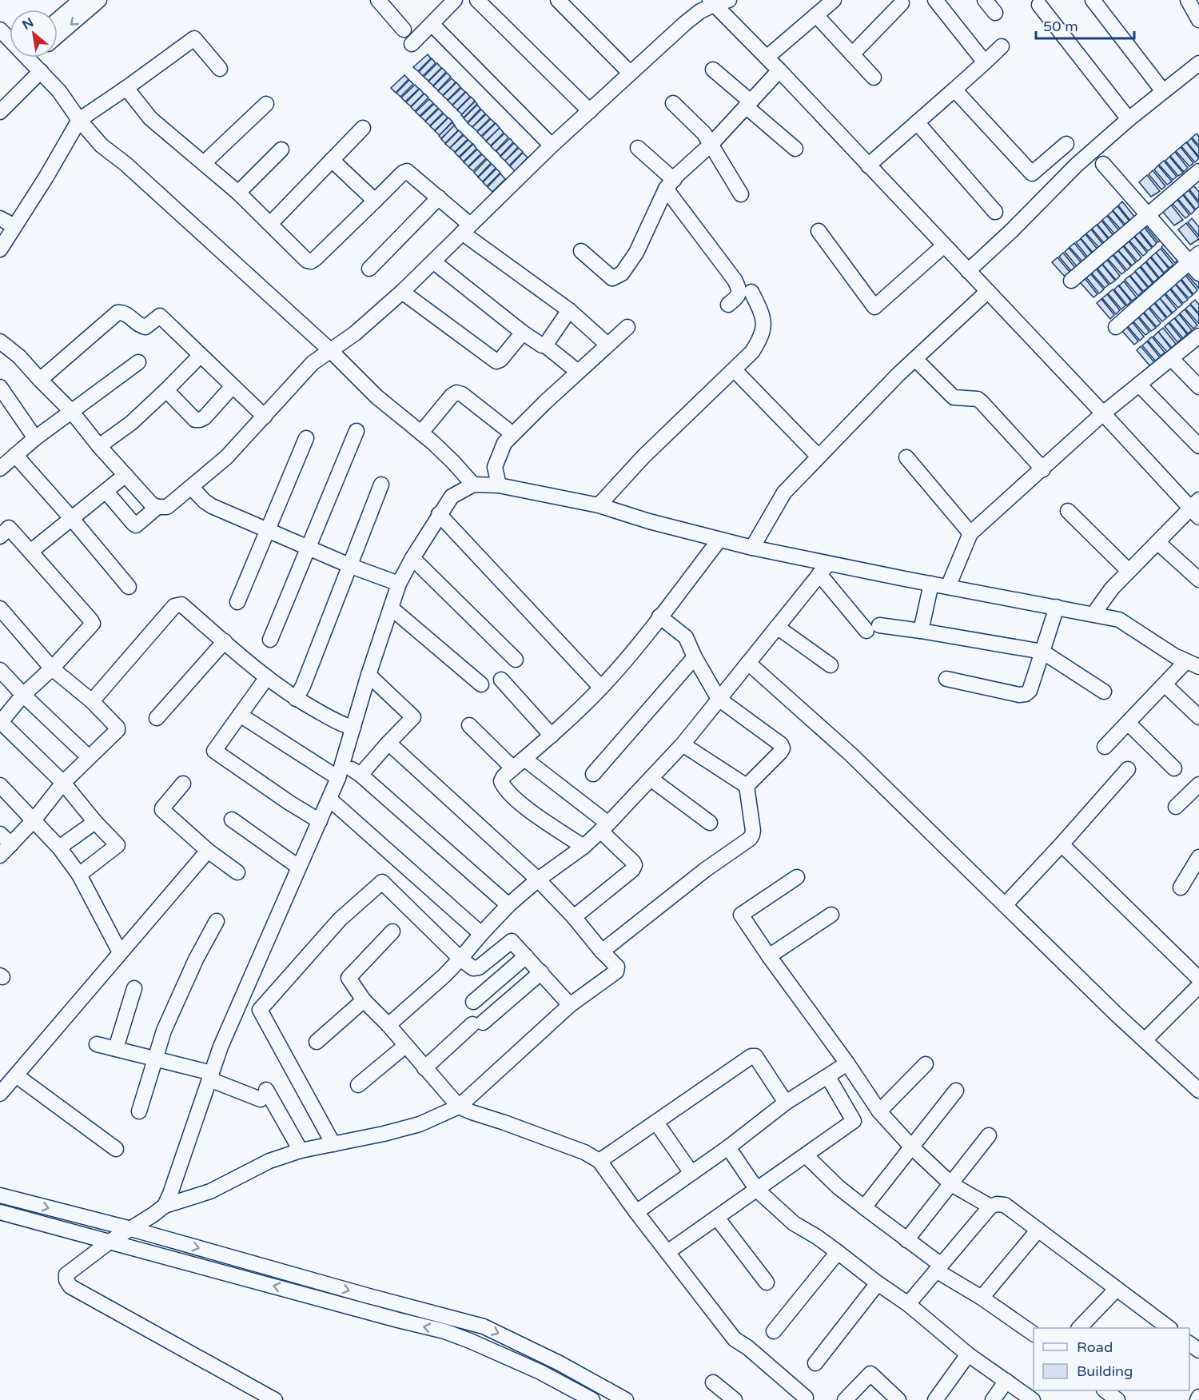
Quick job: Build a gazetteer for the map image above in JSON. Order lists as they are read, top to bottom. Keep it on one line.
{"legend":["Road","Building"],"scale_bar":"50 m","north":"top left"}
